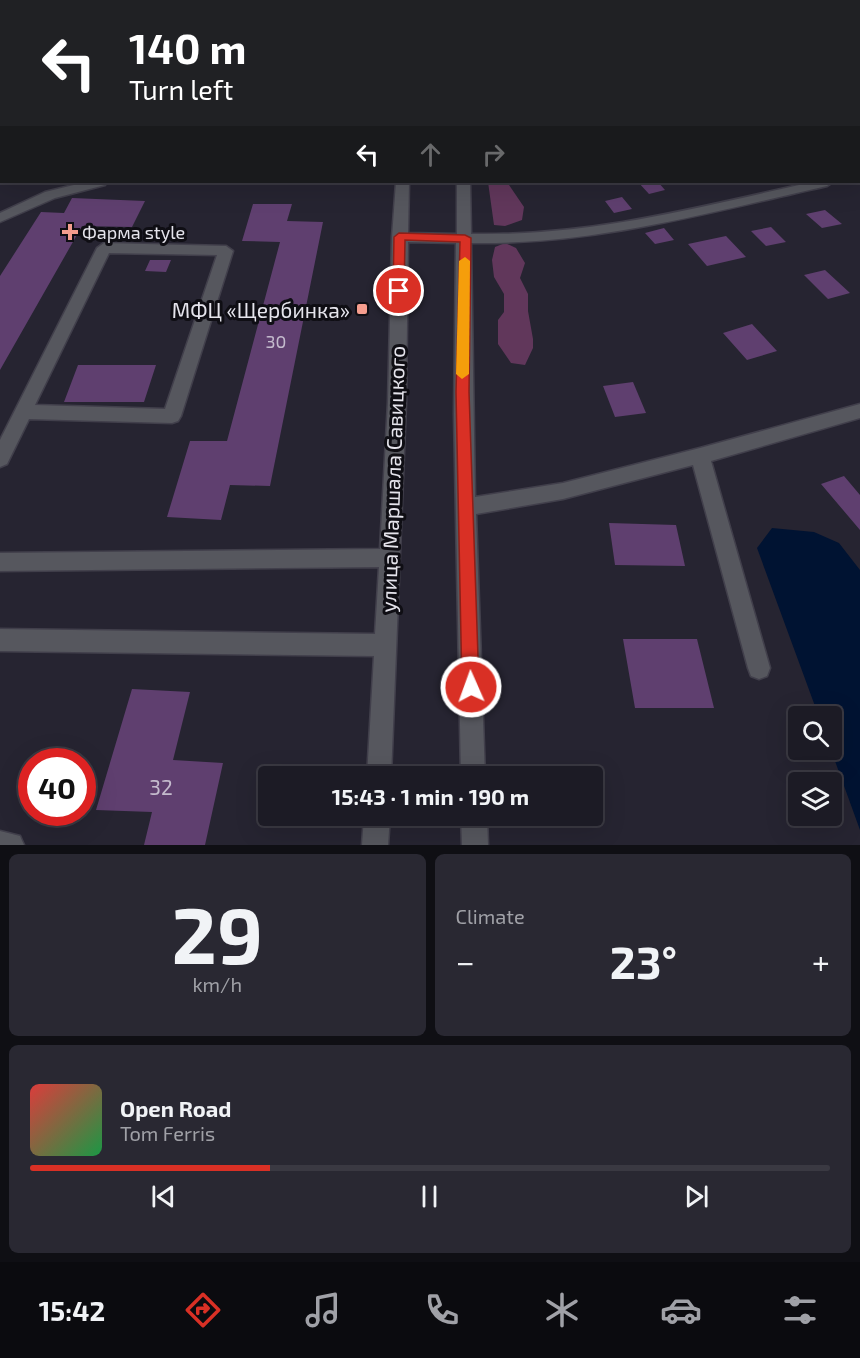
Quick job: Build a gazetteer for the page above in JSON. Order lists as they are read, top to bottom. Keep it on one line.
{"streets":{"street":["улица Маршала Савицкого"]},"places":{"health":["Фарма style"],"transit":["МФЦ «Щербинка»"]},"house_numbers":["30","32"],"page":{"turn":["140 m","Turn left"],"limit":"40","trip":"15:43 · 1 min · 190 m","tile":[["29","km/h"],"Climate"],"heat":["−","23°","+"],"song":["Open Road","Tom Ferris"],"tabs":"15:42"}}
